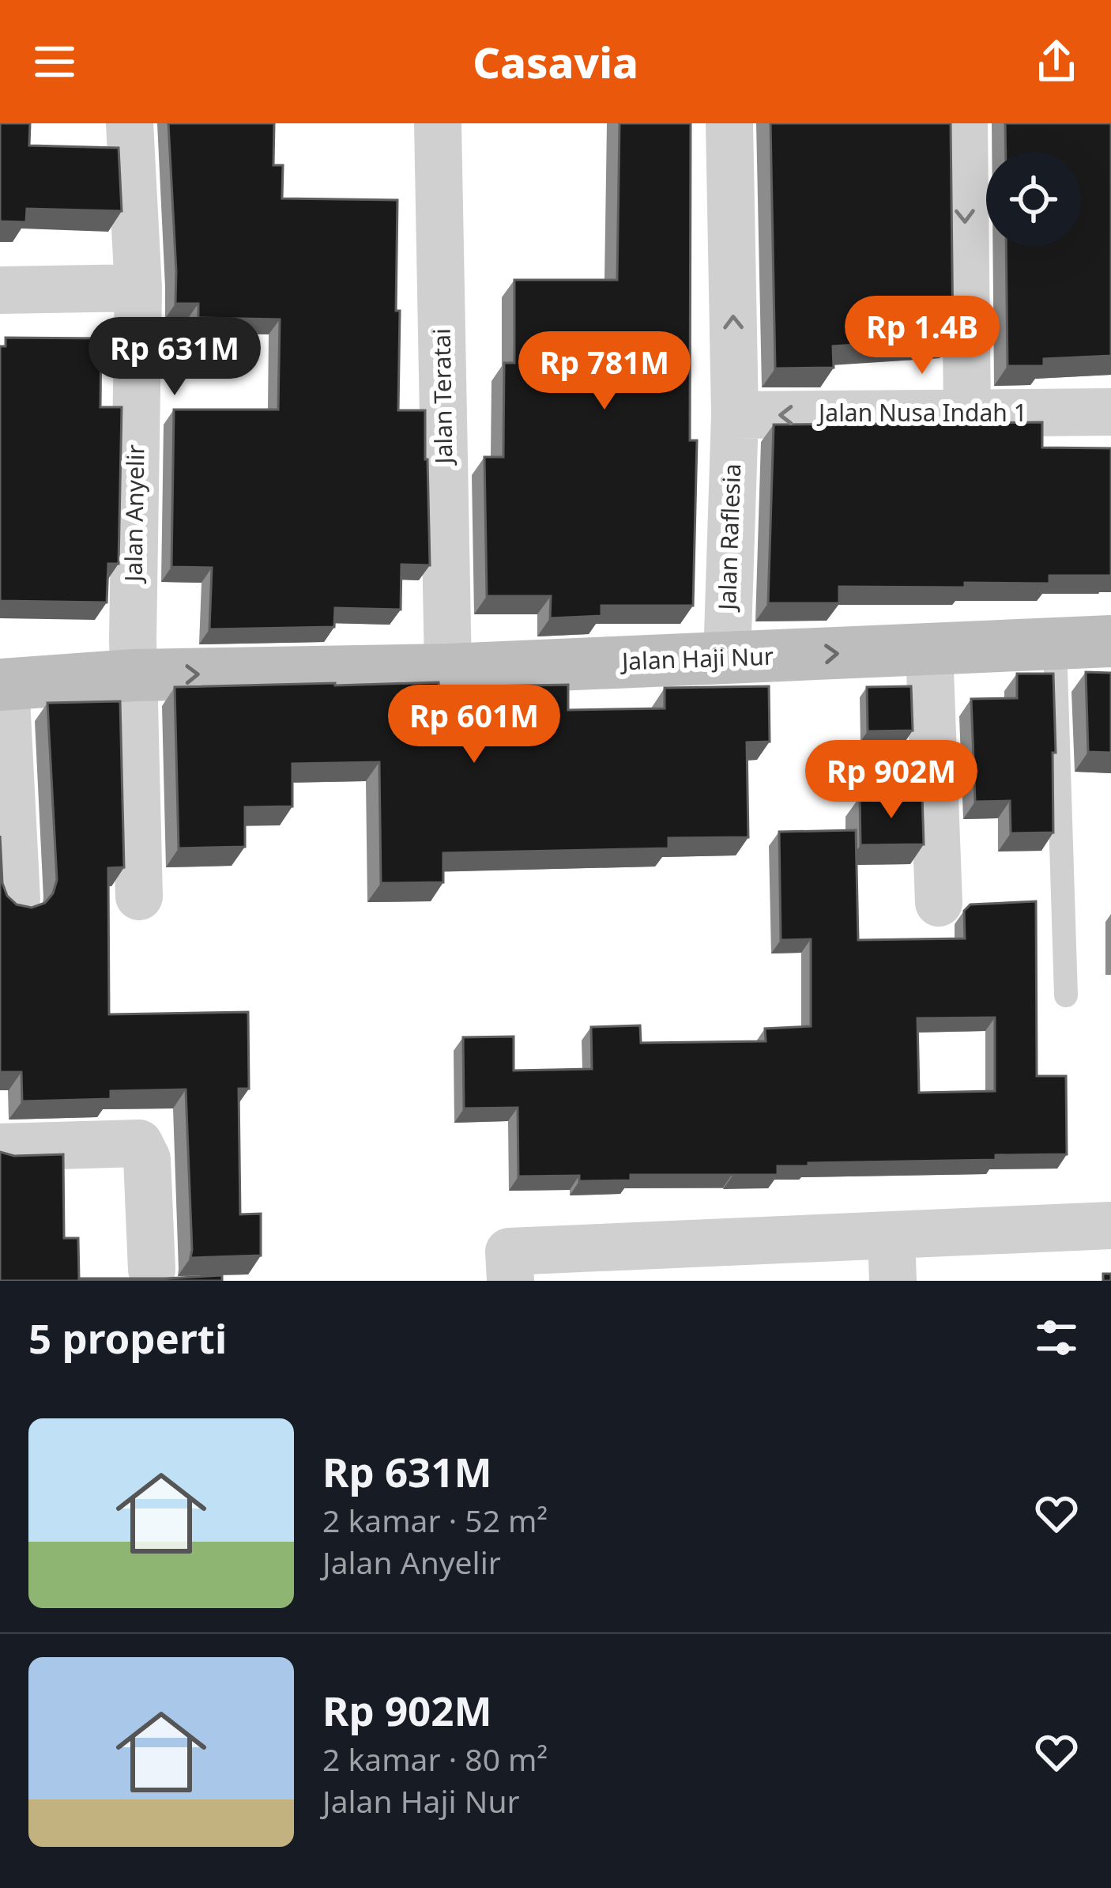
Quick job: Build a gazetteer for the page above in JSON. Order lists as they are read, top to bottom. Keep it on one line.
{"streets":{"street":["Jalan Teratai","Jalan Nusa Indah 1","Jalan Anyelir","Jalan Raflesia","Jalan Haji Nur"]},"crossings":[["Jalan Teratai","Jalan Haji Nur"],["Jalan Nusa Indah 1","Jalan Raflesia"],["Jalan Anyelir","Jalan Haji Nur"],["Jalan Raflesia","Jalan Haji Nur"]],"one_way":["Jalan Nusa Indah 1","Jalan Haji Nur"],"page":{"header":"Casavia","price":["Rp 1.4B","Rp 631M","Rp 781M","Rp 601M","Rp 902M"],"heading":"5 properti","list":[{"name":"Rp 631M","note":"2 kamar · 52 m² · Jalan Anyelir"},{"name":"Rp 902M","note":"2 kamar · 80 m² · Jalan Haji Nur"}]}}
